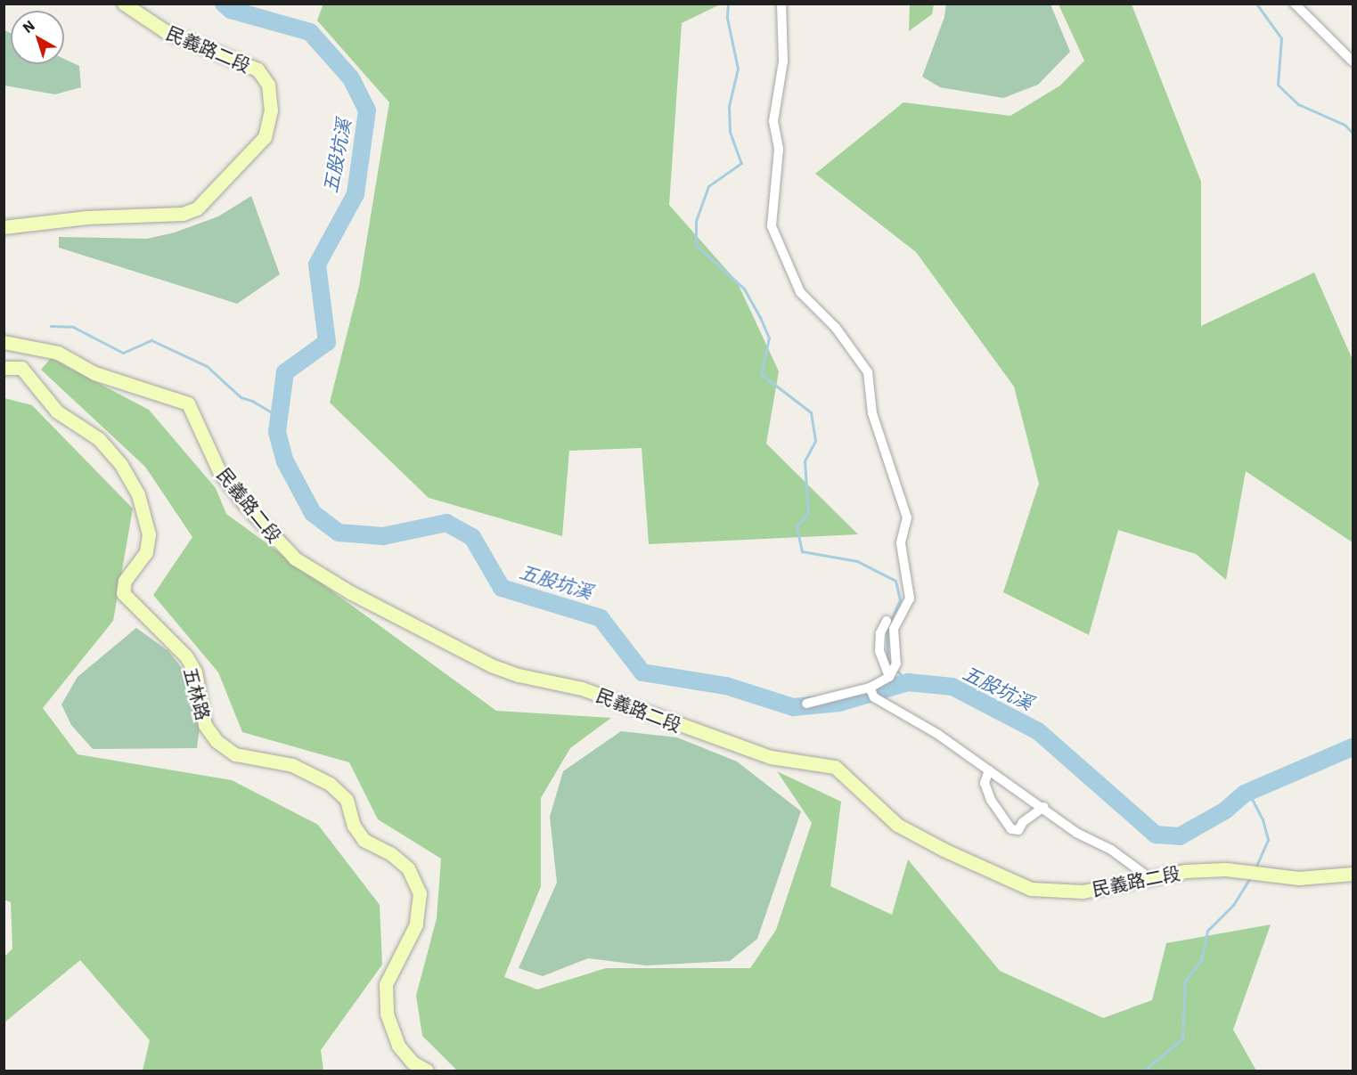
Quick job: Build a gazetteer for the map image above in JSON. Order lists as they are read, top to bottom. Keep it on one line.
{"streets":{"main road":["民義路二段","五林路"]},"water":["五股坑溪"],"north":"top left"}
